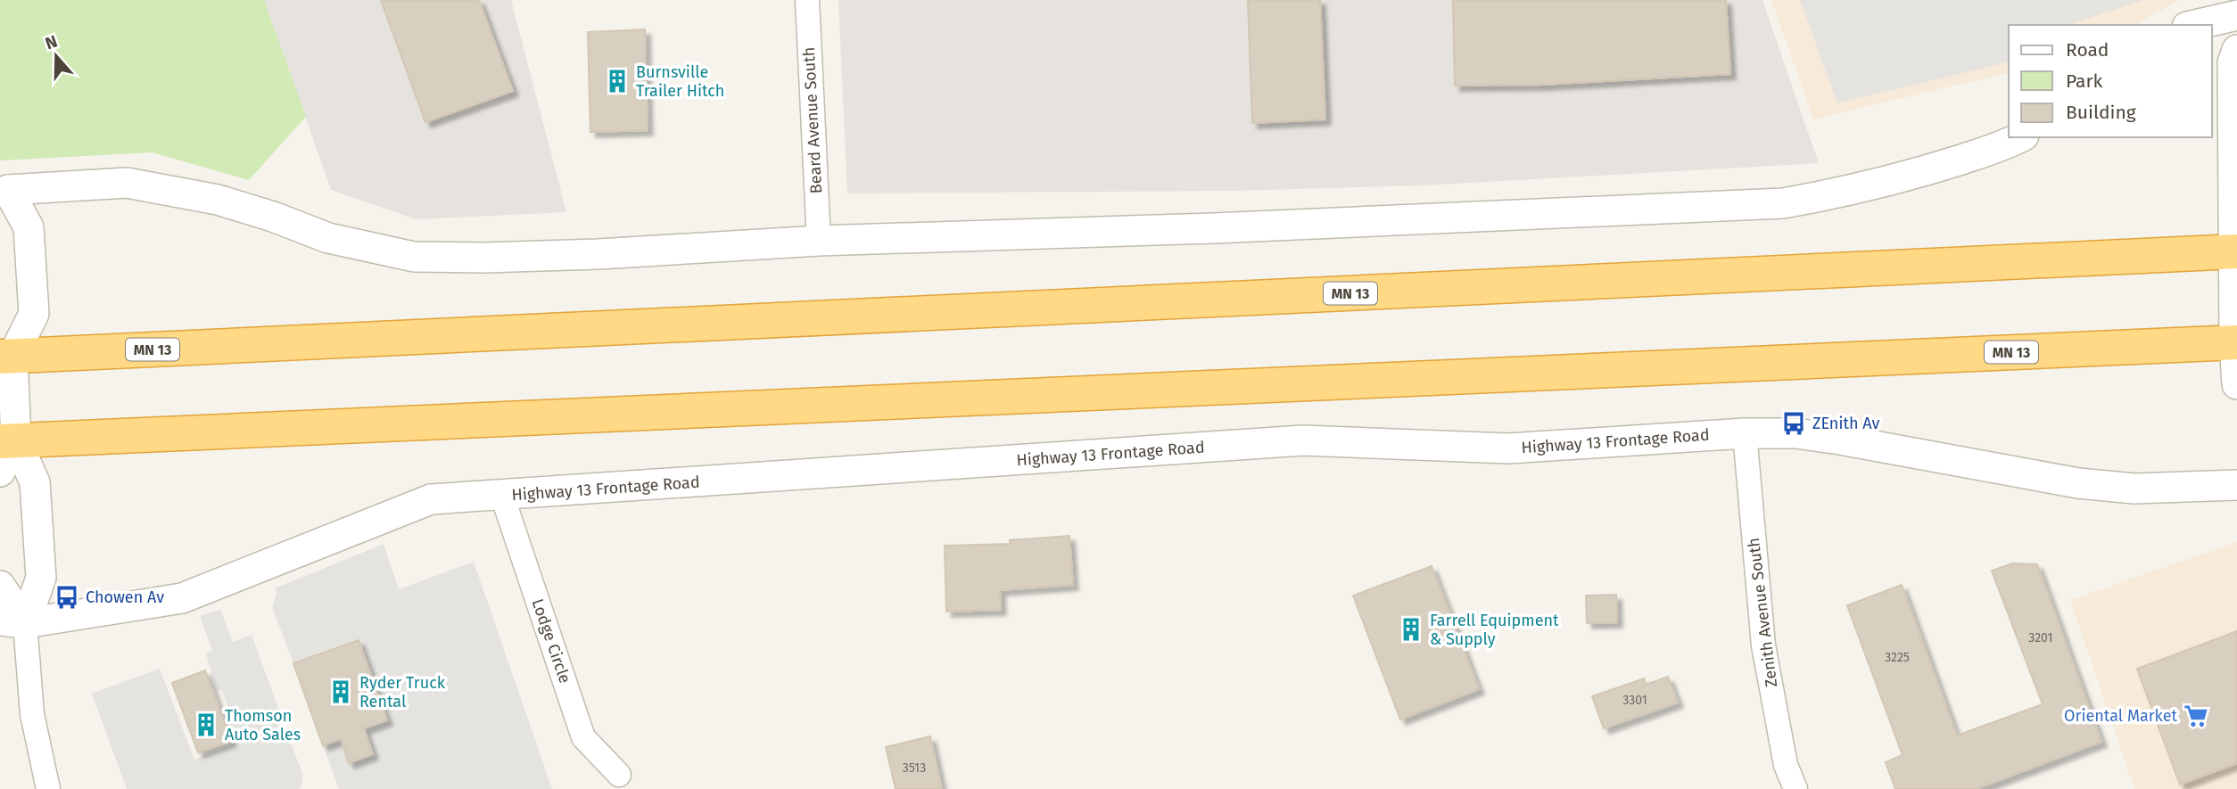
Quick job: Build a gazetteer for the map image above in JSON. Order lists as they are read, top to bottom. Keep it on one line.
{"streets":{"highway":["MN 13"],"street":["Beard Avenue South","Highway 13 Frontage Road","Zenith Avenue South","Lodge Circle"]},"crossings":[["Highway 13 Frontage Road","Zenith Avenue South"],["Highway 13 Frontage Road","Lodge Circle"]],"places":{"building":["Burnsville Trailer Hitch","Farrell Equipment & Supply","Ryder Truck Rental","Thomson Auto Sales"],"bus stop":["ZEnith Av","Chowen Av"],"supermarket":["Oriental Market"]},"house_numbers":["3201","3225","3301","3513"],"legend":["Road","Park","Building"],"north":"top"}
